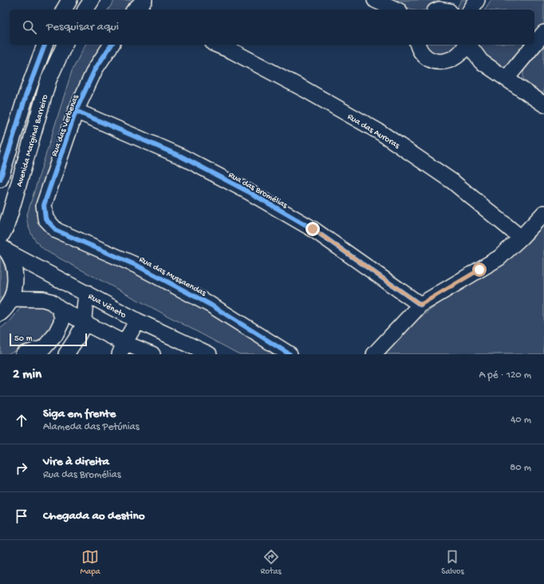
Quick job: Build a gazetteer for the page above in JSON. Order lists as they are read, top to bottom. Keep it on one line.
{"streets":{"street":["Rua das Verbenas","Rua das Auroras","Avenida Marginal Barreiro","Rua das Bromélias","Rua das Mussaendas","Rua Vêneto"]},"crossings":[["Rua das Verbenas","Rua das Bromélias"],["Rua das Verbenas","Rua das Mussaendas"]],"scale_bar":"50 m","page":{"search":"Pesquisar aqui","scale":"50 m","heading":["2 min","A pé · 120 m"],"list":[["Siga em frente","Alameda das Petúnias","40 m"],["Vire à direita","Rua das Bromélias","80 m"],"Chegada ao destino"],"nav":["Mapa","Rotas","Salvos"]}}
